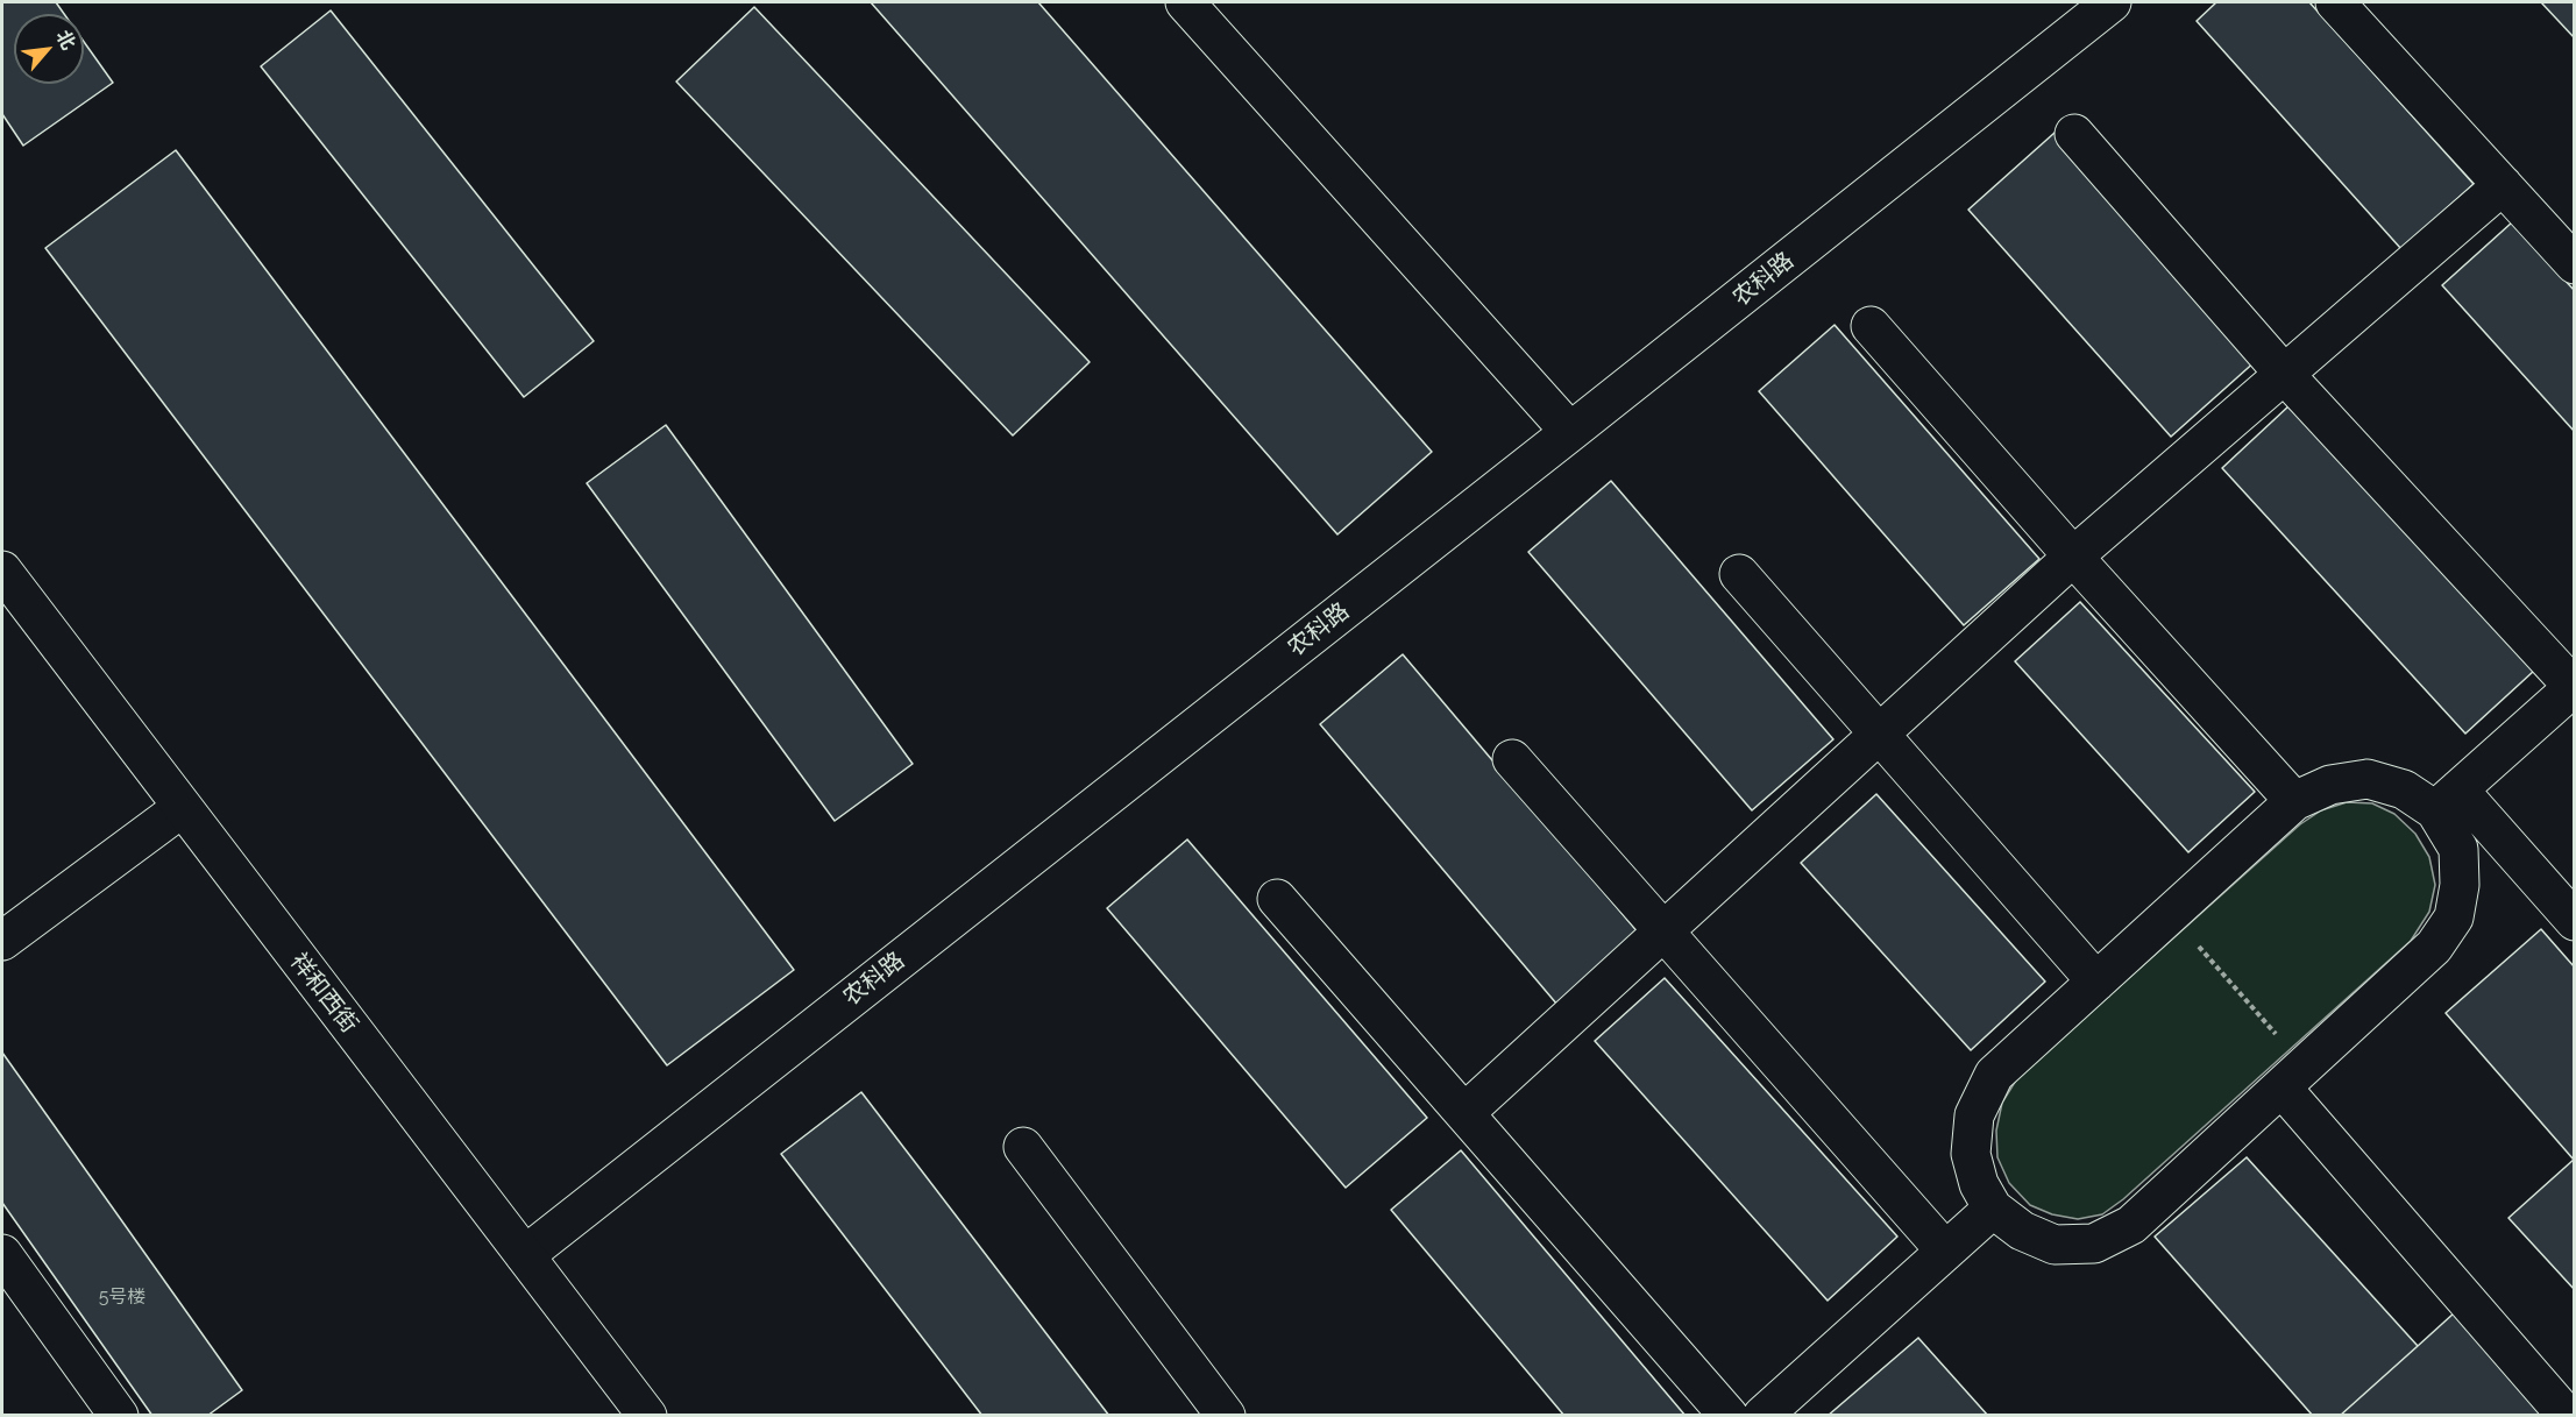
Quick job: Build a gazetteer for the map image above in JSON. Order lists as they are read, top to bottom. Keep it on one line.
{"streets":{"street":["农科路","祥和西街"]},"crossings":[["农科路","祥和西街"]],"house_numbers":["5号楼"],"north":"top right"}
